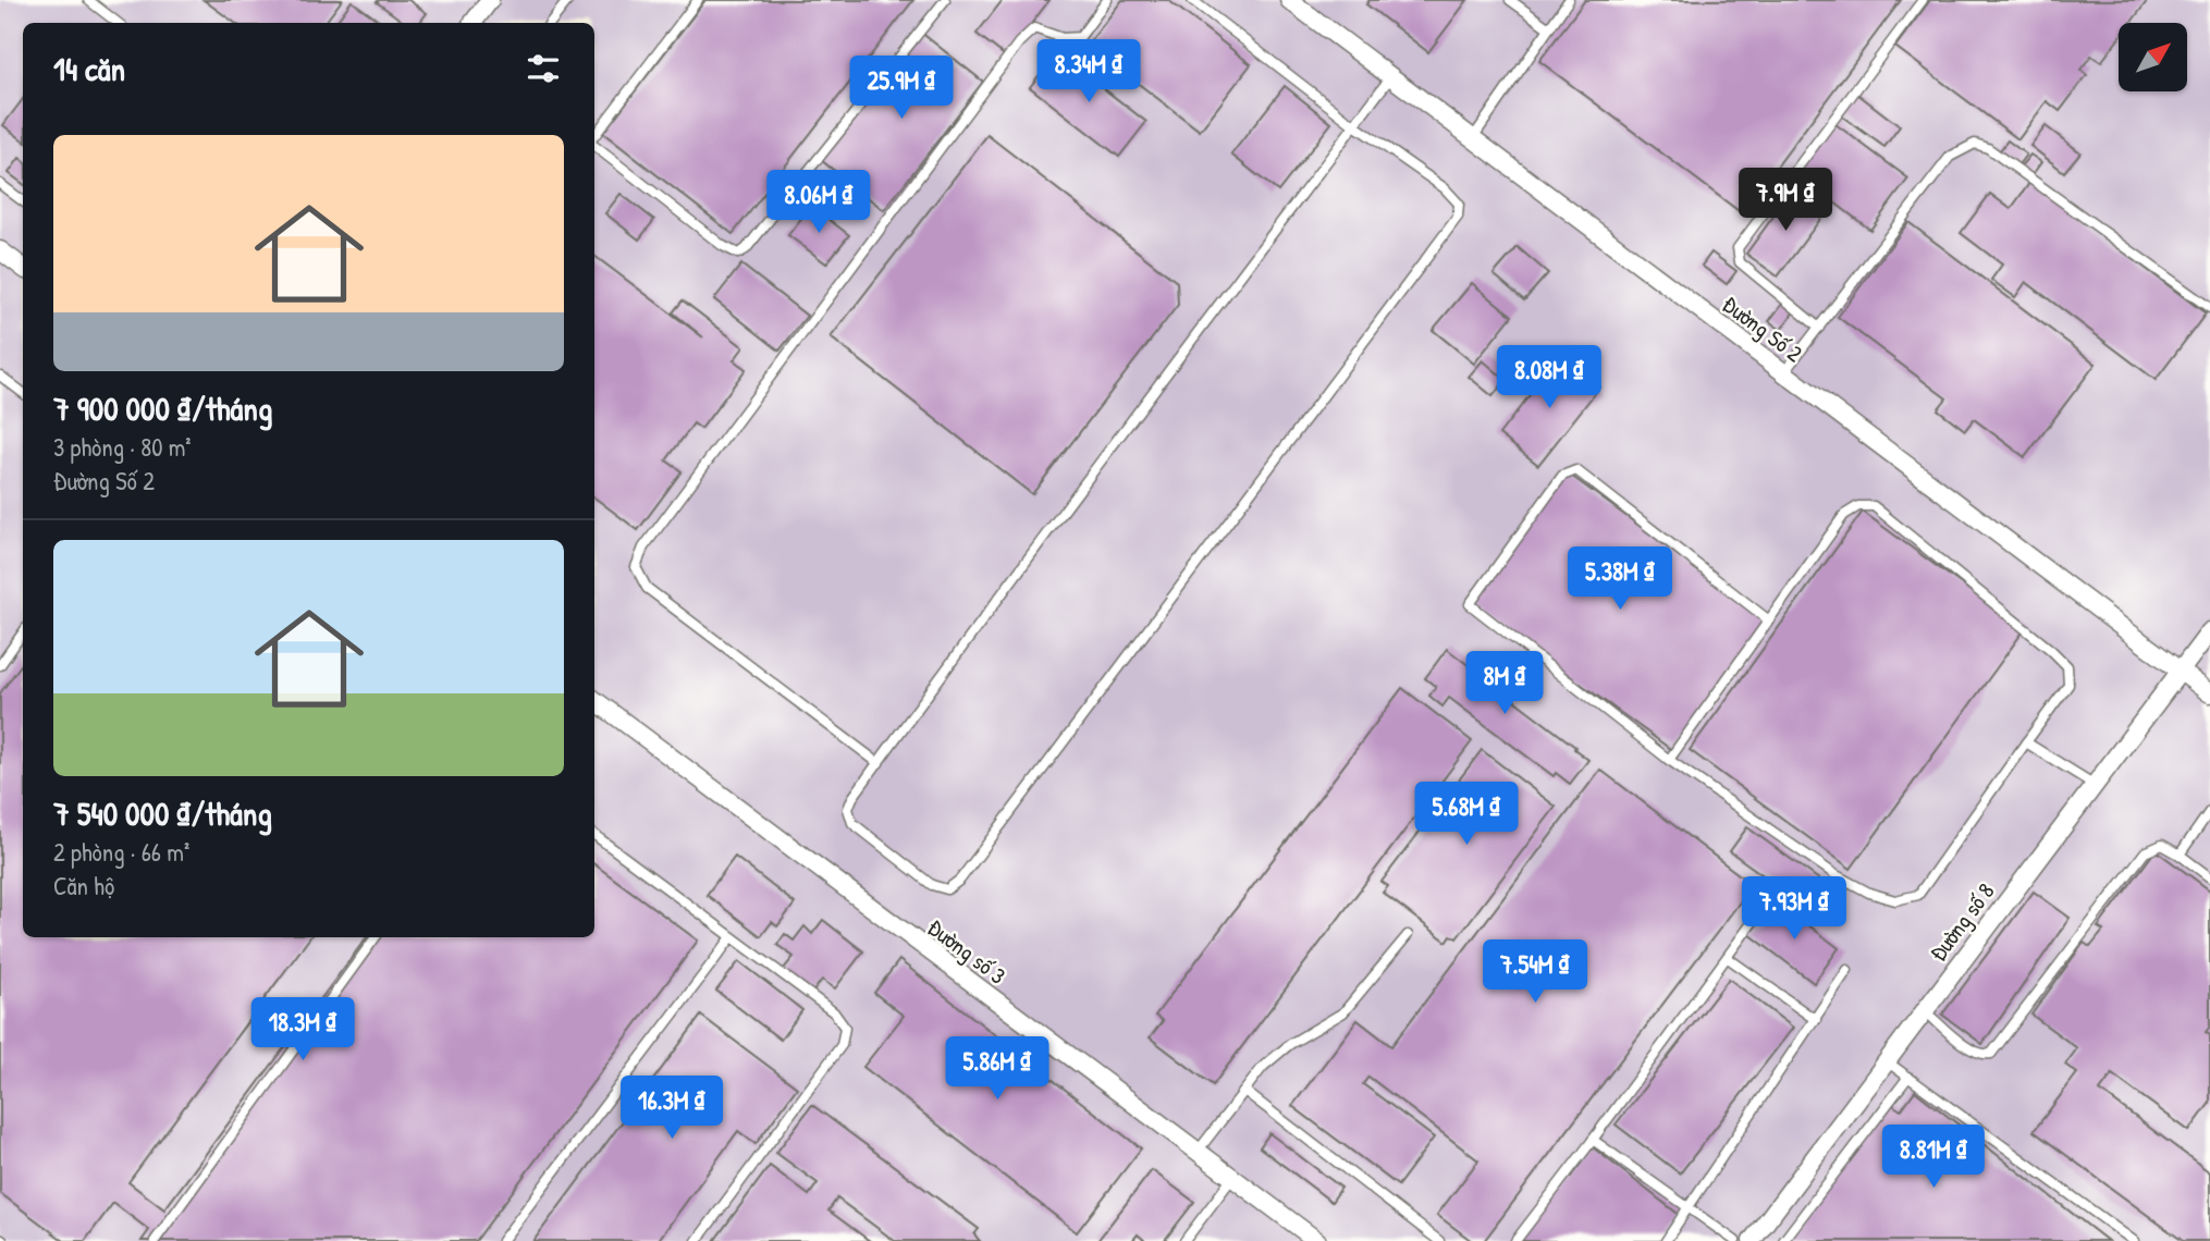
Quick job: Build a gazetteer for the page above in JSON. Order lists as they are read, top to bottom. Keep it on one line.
{"streets":{"street":["Đường Số 2","Đường số 8","Đường số 3"]},"crossings":[["Đường Số 2","Đường số 8"]],"north":"top right","page":{"heading":"14 căn","price":["8.34M ₫","25.9M ₫","7.9M ₫","8.06M ₫","8.08M ₫","5.38M ₫","8M ₫","5.68M ₫","7.93M ₫","7.54M ₫","18.3M ₫","5.86M ₫","16.3M ₫","8.81M ₫"],"list":[{"name":"7 900 000 ₫/tháng","note":"3 phòng · 80 m² · Đường Số 2"},{"name":"7 540 000 ₫/tháng","note":"2 phòng · 66 m² · Căn hộ"}]}}
